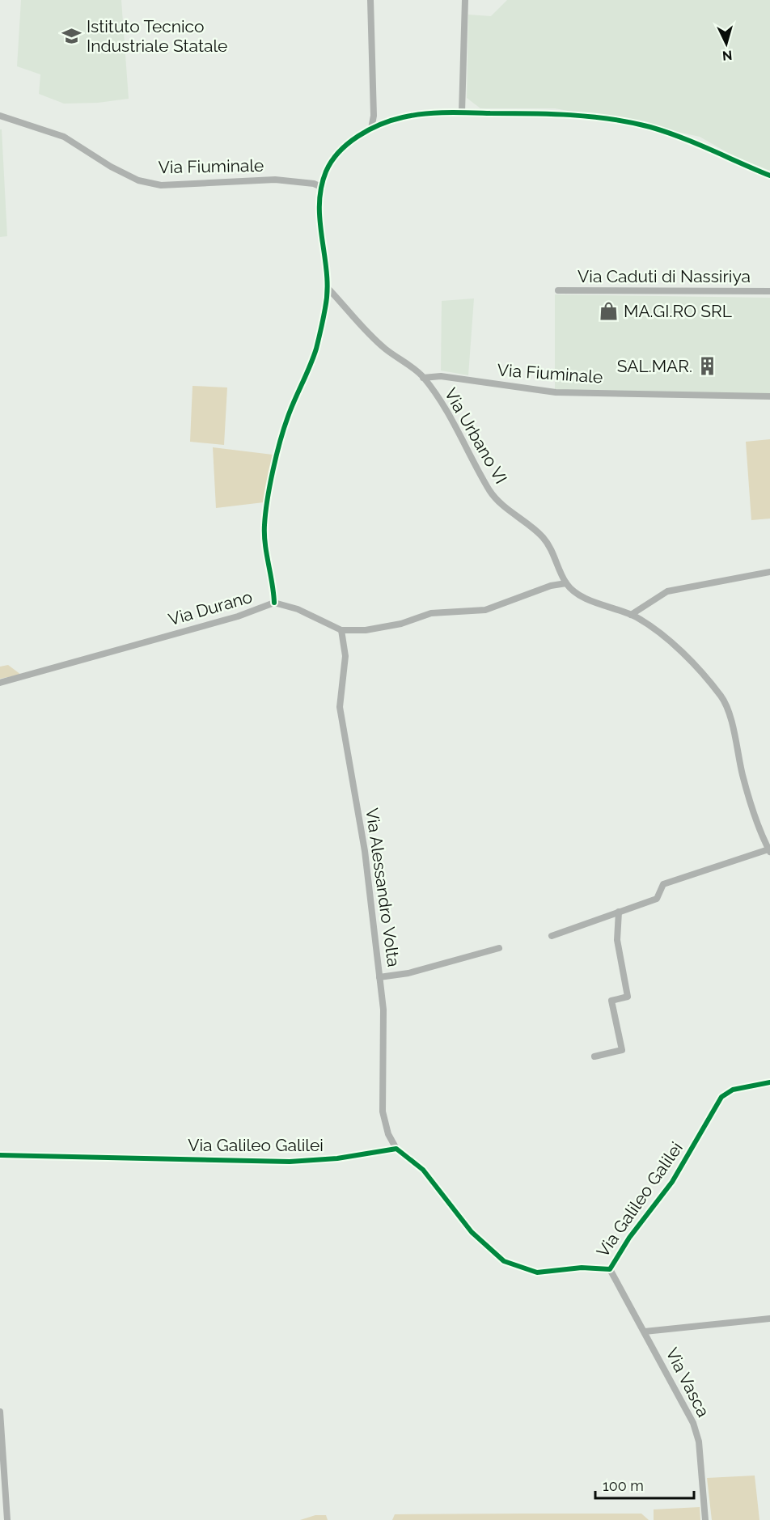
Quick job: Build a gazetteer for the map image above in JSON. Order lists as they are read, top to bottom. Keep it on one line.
{"streets":{"street":["Via Fiuminale","Via Caduti di Nassiriya","Via Urbano VI","Via Durano","Via Alessandro Volta","Via Galileo Galilei","Via Vasca"]},"crossings":[["Via Fiuminale","Via Urbano VI"],["Via Urbano VI","Via Durano"],["Via Durano","Via Alessandro Volta"],["Via Alessandro Volta","Via Galileo Galilei"],["Via Galileo Galilei","Via Vasca"]],"places":{"school or university":["Istituto Tecnico Industriale Statale"],"shop":["MA.GI.RO SRL"],"building":["SAL.MAR."]},"scale_bar":"100 m","north":"bottom"}
